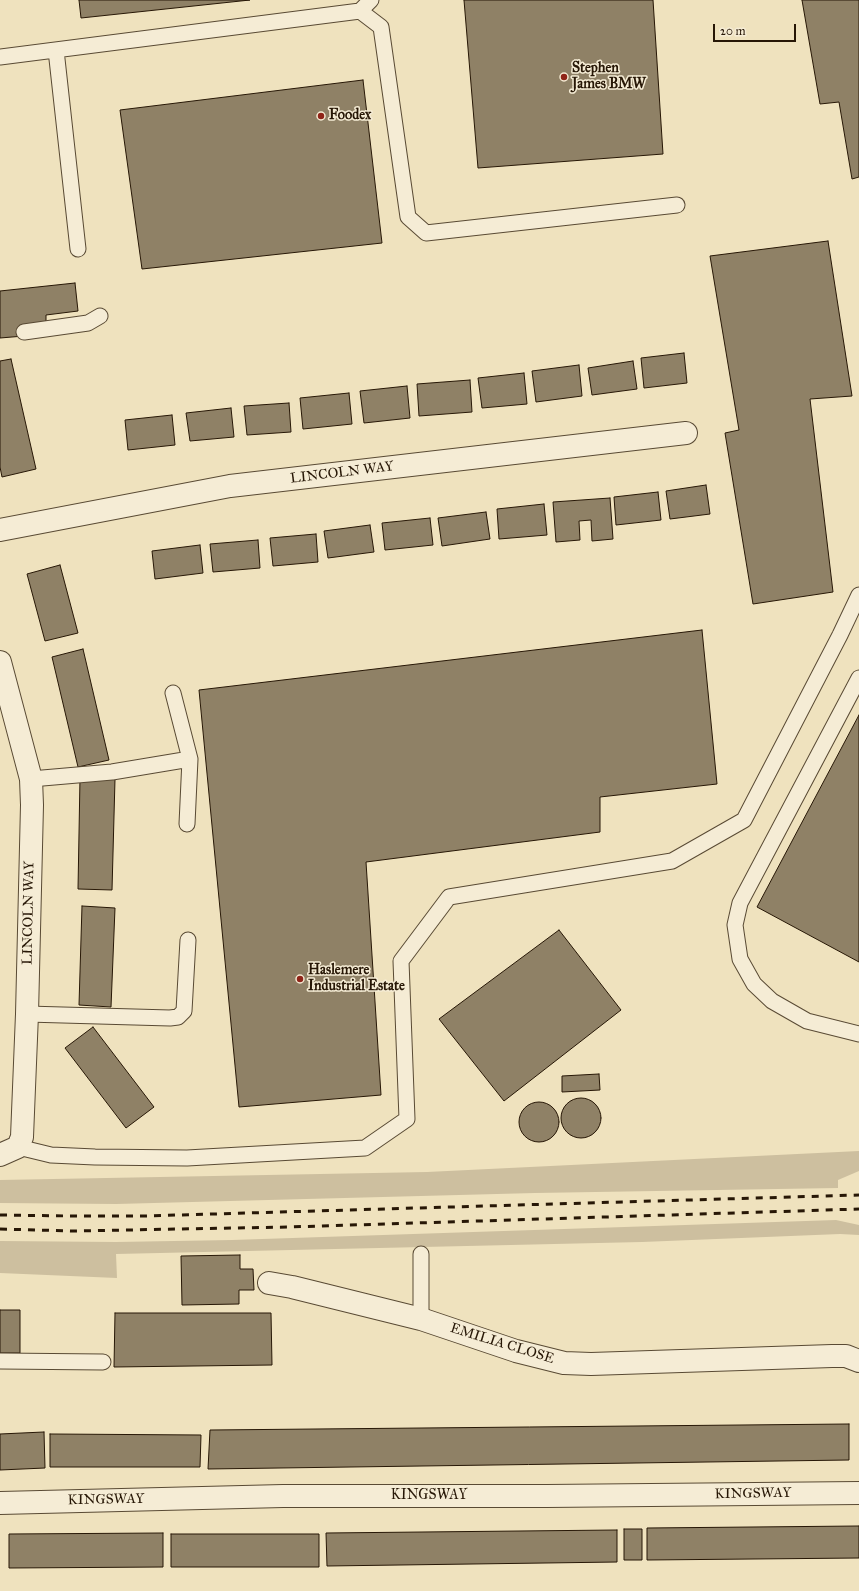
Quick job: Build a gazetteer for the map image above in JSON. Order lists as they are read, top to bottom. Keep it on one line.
{"streets":{"street":["LINCOLN WAY","EMILIA CLOSE","KINGSWAY"]},"places":["Stephen James BMW","Foodex","Haslemere Industrial Estate"],"scale_bar":"20 m"}
